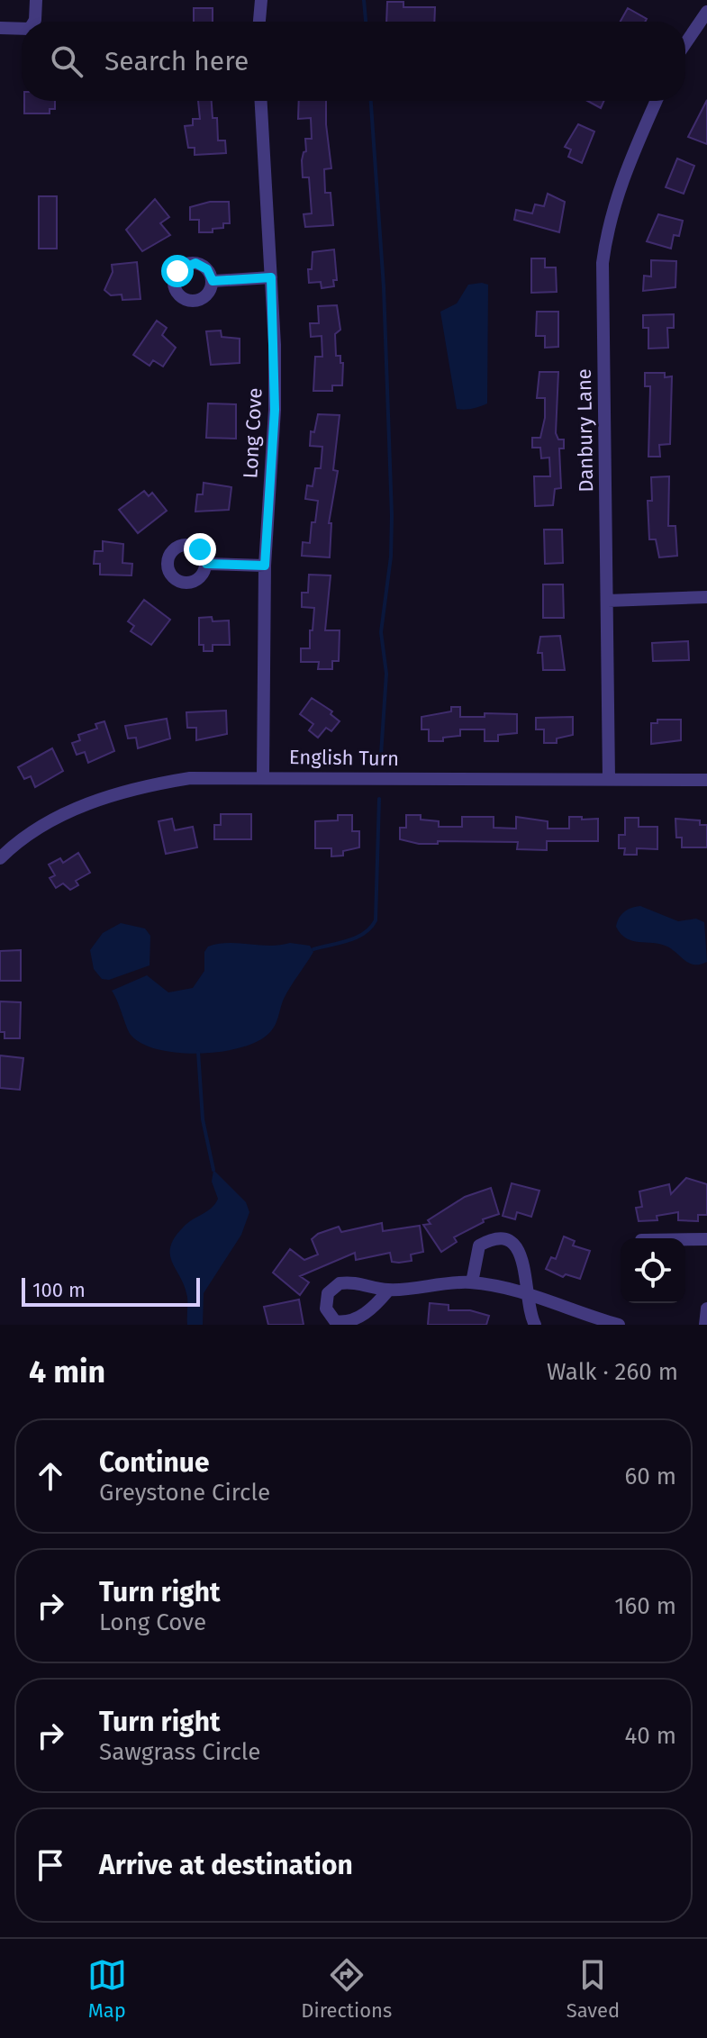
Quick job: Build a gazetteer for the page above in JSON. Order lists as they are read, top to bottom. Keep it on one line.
{"streets":{"street":["Danbury Lane","Long Cove","English Turn"]},"crossings":[["Danbury Lane","English Turn"],["Long Cove","English Turn"]],"scale_bar":"100 m","page":{"search":"Search here","scale":"100 m","heading":["4 min","Walk · 260 m"],"list":[["Continue","Greystone Circle","60 m"],["Turn right","Long Cove","160 m"],["Turn right","Sawgrass Circle","40 m"],"Arrive at destination"],"nav":["Map","Directions","Saved"]}}
